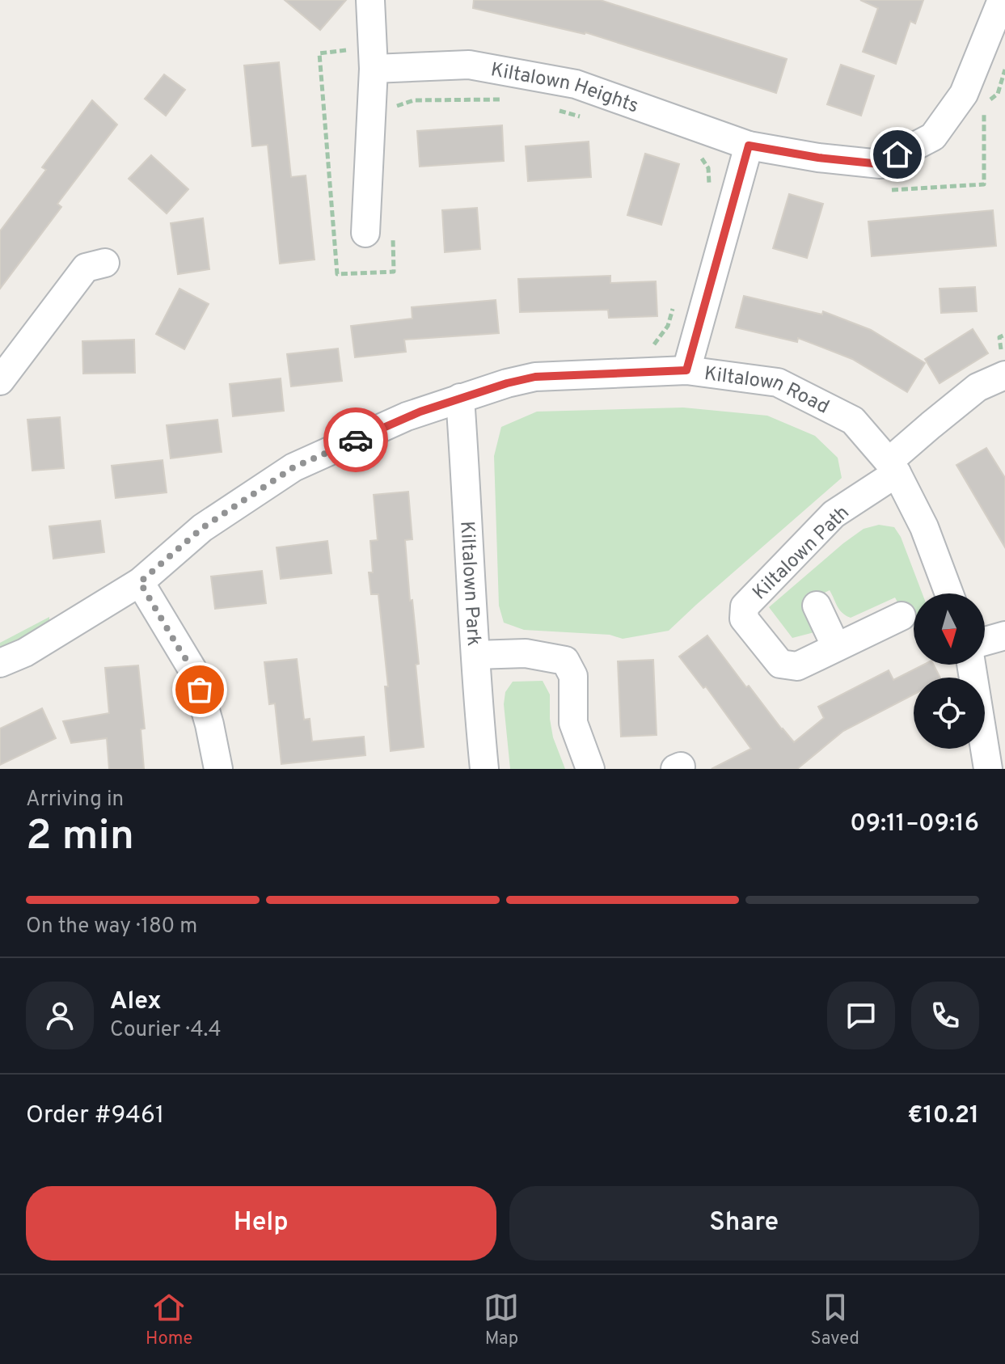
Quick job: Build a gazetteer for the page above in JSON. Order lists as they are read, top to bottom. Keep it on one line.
{"streets":{"street":["Kiltalown Heights","Kiltalown Road","Kiltalown Path","Kiltalown Park"]},"crossings":[["Kiltalown Road","Kiltalown Path"],["Kiltalown Road","Kiltalown Park"]],"north":"bottom","page":{"heading":["2 min","Arriving in","09:11–09:16"],"panel":["Alex","Courier · 4.4","Order #9461","€10.21"],"bar":"On the way · 180 m","buttons":["Help","Share"],"tabs":["Home","Map","Saved"]}}
